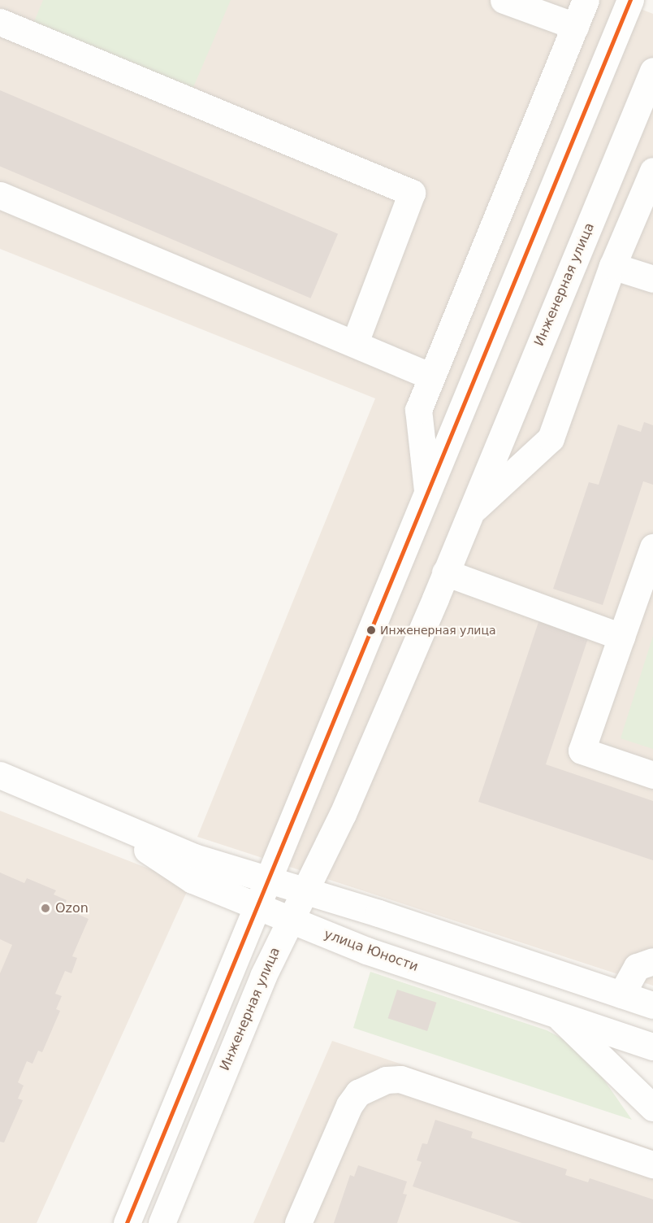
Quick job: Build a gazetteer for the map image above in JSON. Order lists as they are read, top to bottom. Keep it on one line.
{"streets":{"street":["Инженерная улица","улица Юности"]},"crossings":[["Инженерная улица","улица Юности"]],"places":["Инженерная улица","Ozon"]}
